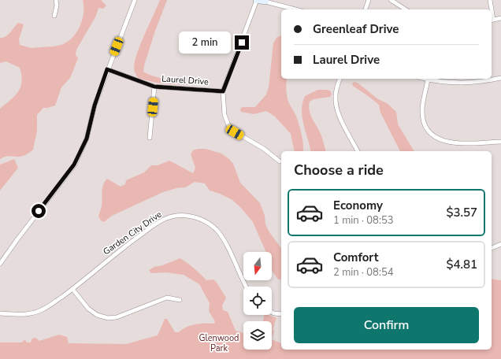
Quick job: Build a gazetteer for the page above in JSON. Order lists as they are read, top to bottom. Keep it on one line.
{"streets":{"street":["Laurel Drive","Garden City Drive"]},"parks":["Glenwood Park"],"north":"bottom","page":{"banner":["Greenleaf Drive","Laurel Drive"],"bubble":"2 min","heading":"Choose a ride","list":[{"name":"Economy","note":"1 min · 08:53","value":"$3.57"},{"name":"Comfort","note":"2 min · 08:54","value":"$4.81"}],"buttons":"Confirm"}}
